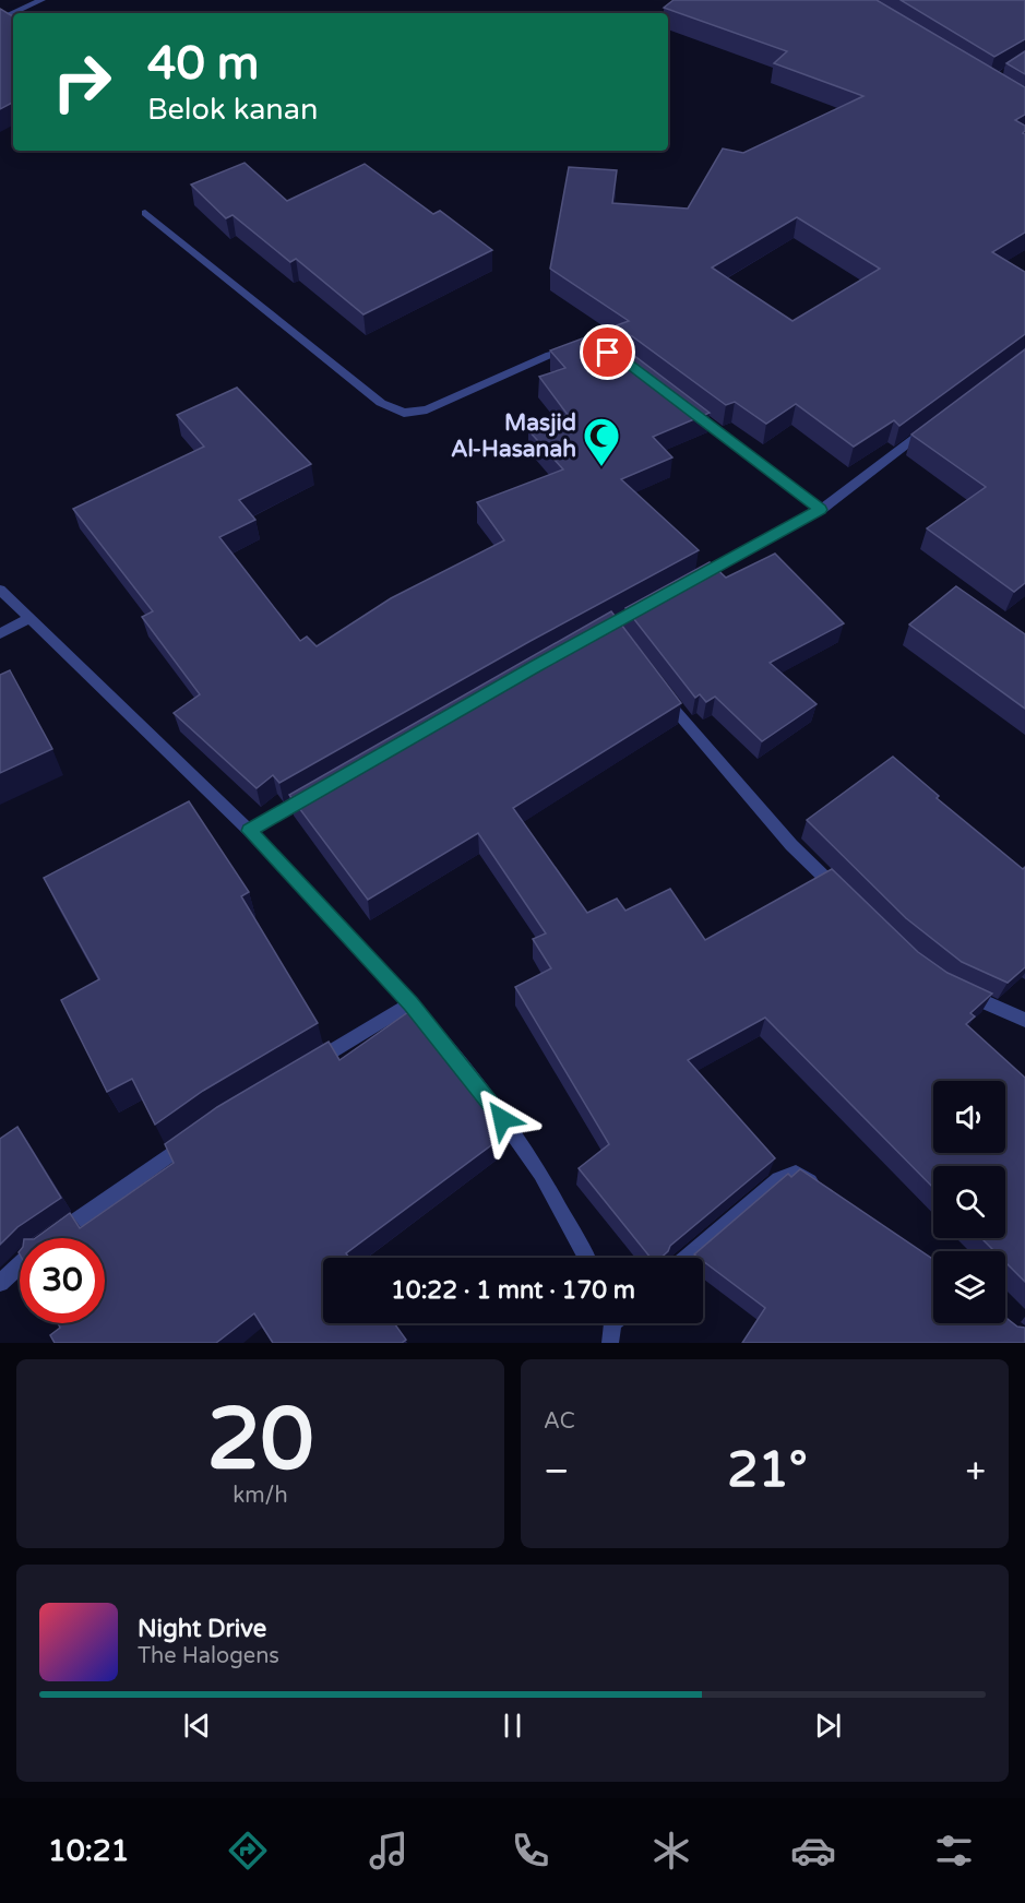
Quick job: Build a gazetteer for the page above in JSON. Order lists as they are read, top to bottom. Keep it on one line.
{"places":{"mosque":["Masjid Al-Hasanah"]},"page":{"turn":["40 m","Belok kanan"],"limit":"30","trip":"10:22 · 1 mnt · 170 m","tile":[["20","km/h"],"AC"],"heat":["−","21°","+"],"song":["Night Drive","The Halogens"],"tabs":"10:21"}}
